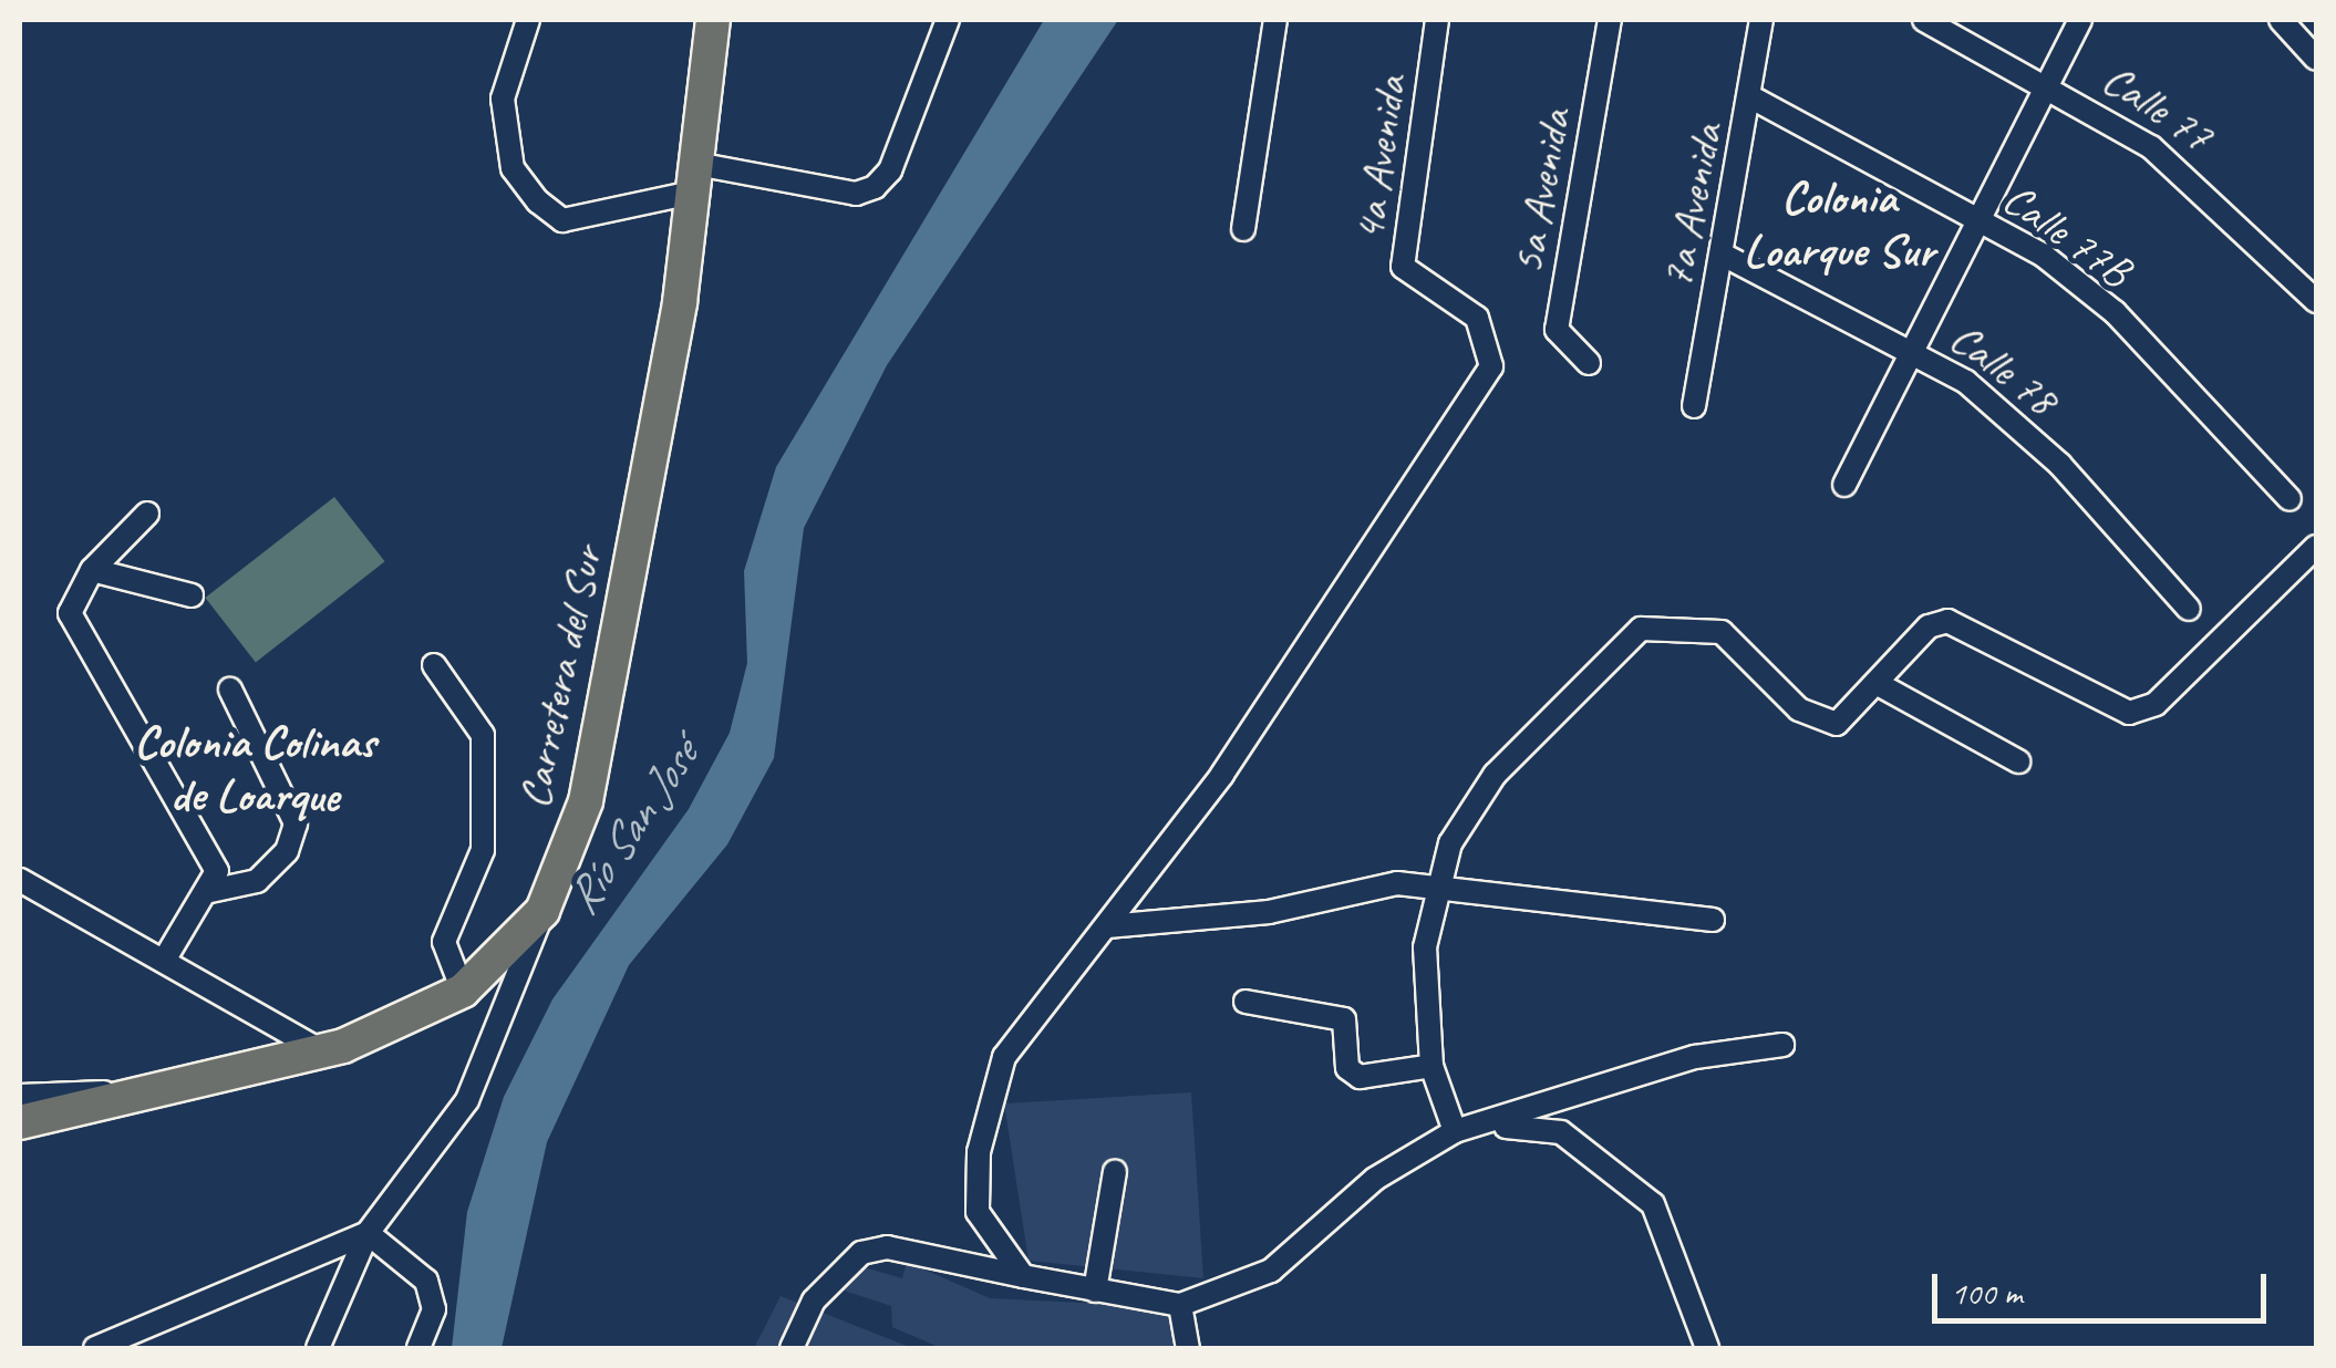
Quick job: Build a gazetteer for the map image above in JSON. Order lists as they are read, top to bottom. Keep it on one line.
{"streets":{"highway":["Carretera del Sur"],"street":["Calle 77","4a Avenida","5a Avenida","7a Avenida","Calle 77B","Calle 78"]},"crossings":[["7a Avenida","Calle 77B"],["7a Avenida","Calle 78"]],"districts":["Colonia Loarque Sur","Colonia Colinas de Loarque"],"water":["Río San José"],"scale_bar":"100 m"}
